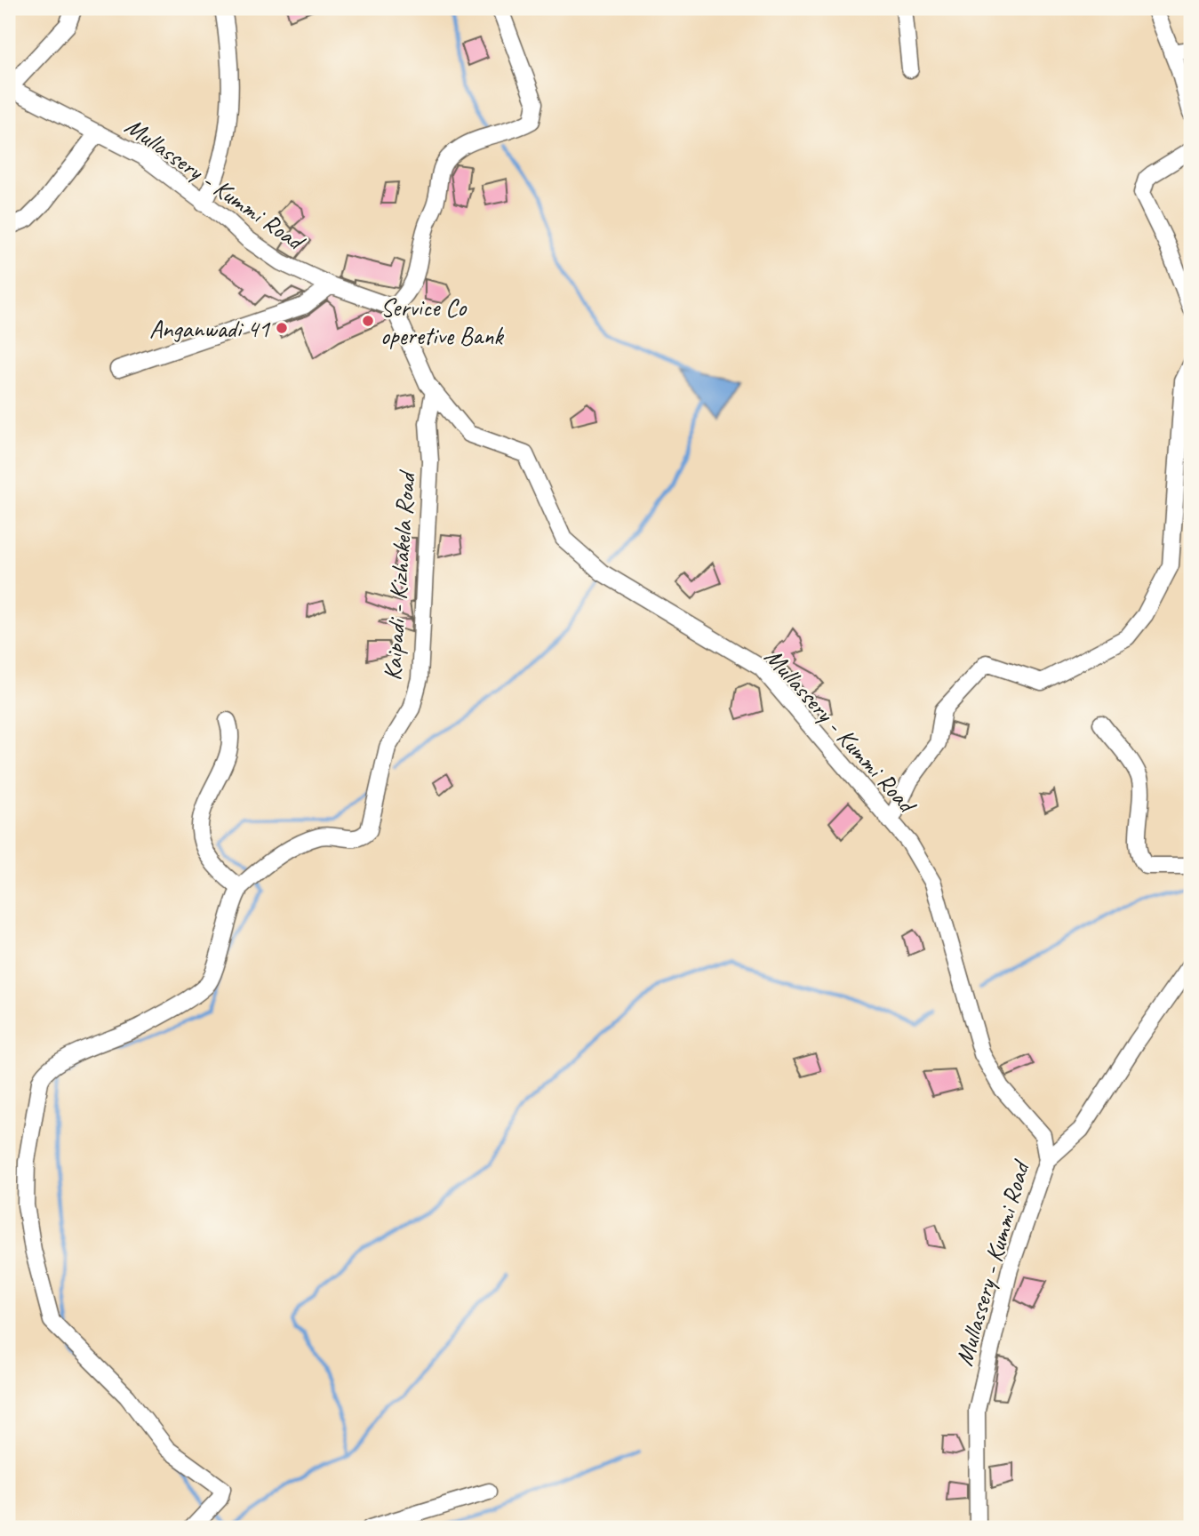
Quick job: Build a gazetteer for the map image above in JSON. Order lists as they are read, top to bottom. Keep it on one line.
{"streets":{"street":["Mullassery - Kummi Road","Kaipadi - Kizhakela Road"]},"crossings":[["Mullassery - Kummi Road","Kaipadi - Kizhakela Road"]],"places":["Service Co operetive Bank","Anganwadi 41"]}
